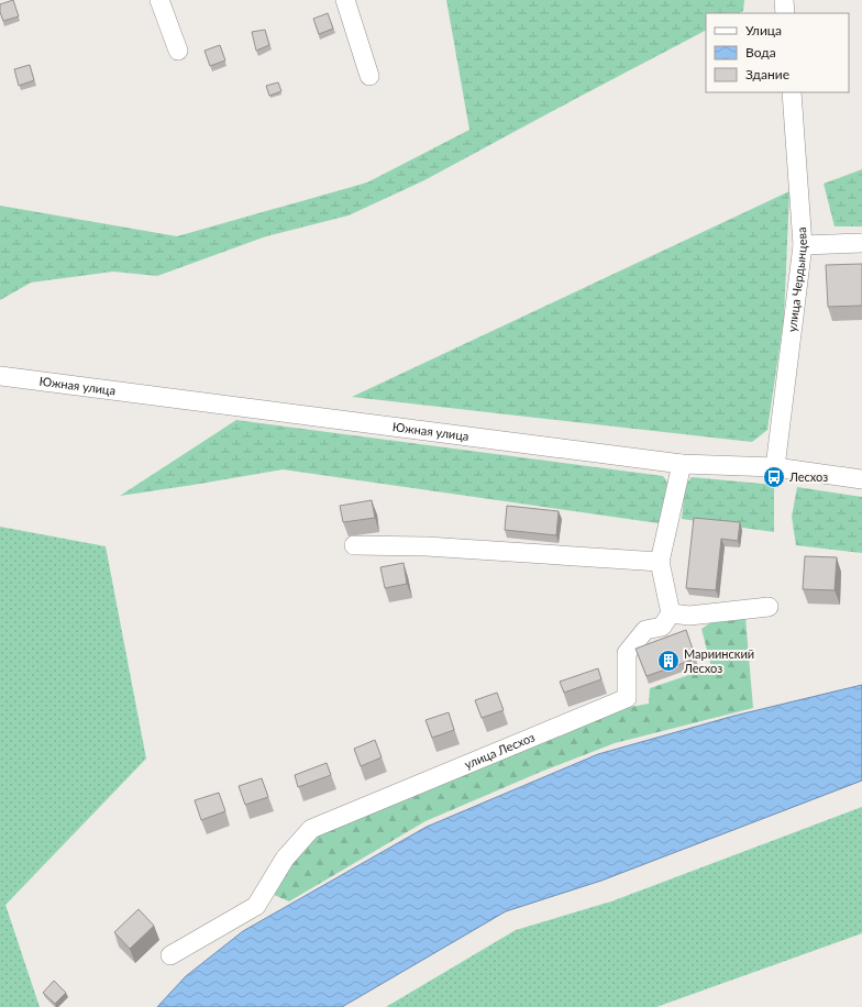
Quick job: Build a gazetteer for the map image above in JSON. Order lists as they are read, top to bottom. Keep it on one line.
{"streets":{"street":["улица Чердынцева","Южная улица","улица Лесхоз"]},"crossings":[["улица Чердынцева","Южная улица"]],"places":{"bus stop":["Лесхоз"],"building":["Мариинский Лесхоз"]},"legend":["Улица","Вода","Здание"]}
